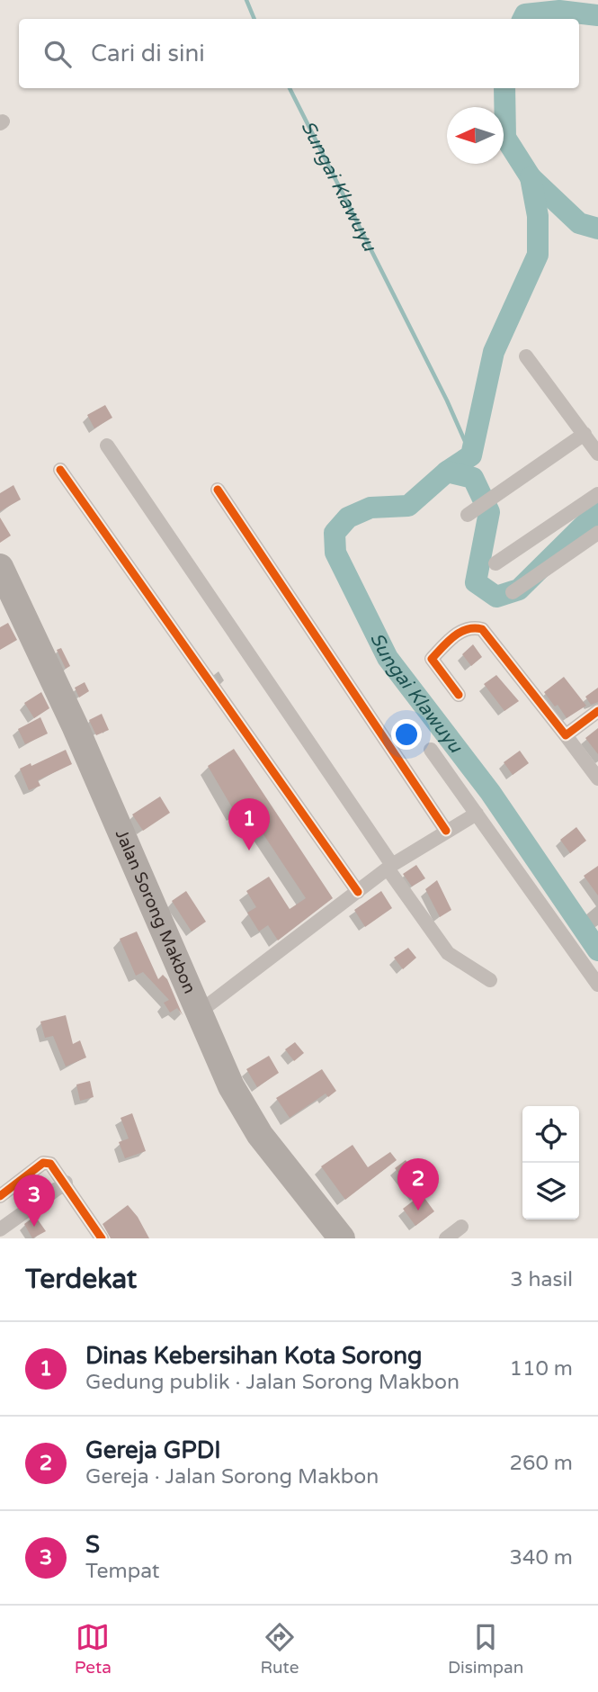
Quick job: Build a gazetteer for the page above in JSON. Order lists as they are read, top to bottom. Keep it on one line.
{"streets":{"highway":["Jalan Sorong Makbon"]},"water":["Sungai Klawuyu"],"north":"left","page":{"search":"Cari di sini","pins":["1","2","3"],"heading":["Terdekat","3 hasil"],"list":[{"mark":"1","name":"Dinas Kebersihan Kota Sorong","note":"Gedung publik · Jalan Sorong Makbon","value":"110 m"},{"mark":"2","name":"Gereja GPDI","note":"Gereja · Jalan Sorong Makbon","value":"260 m"},{"mark":"3","name":"S","note":"Tempat","value":"340 m"}],"nav":["Peta","Rute","Disimpan"]}}
